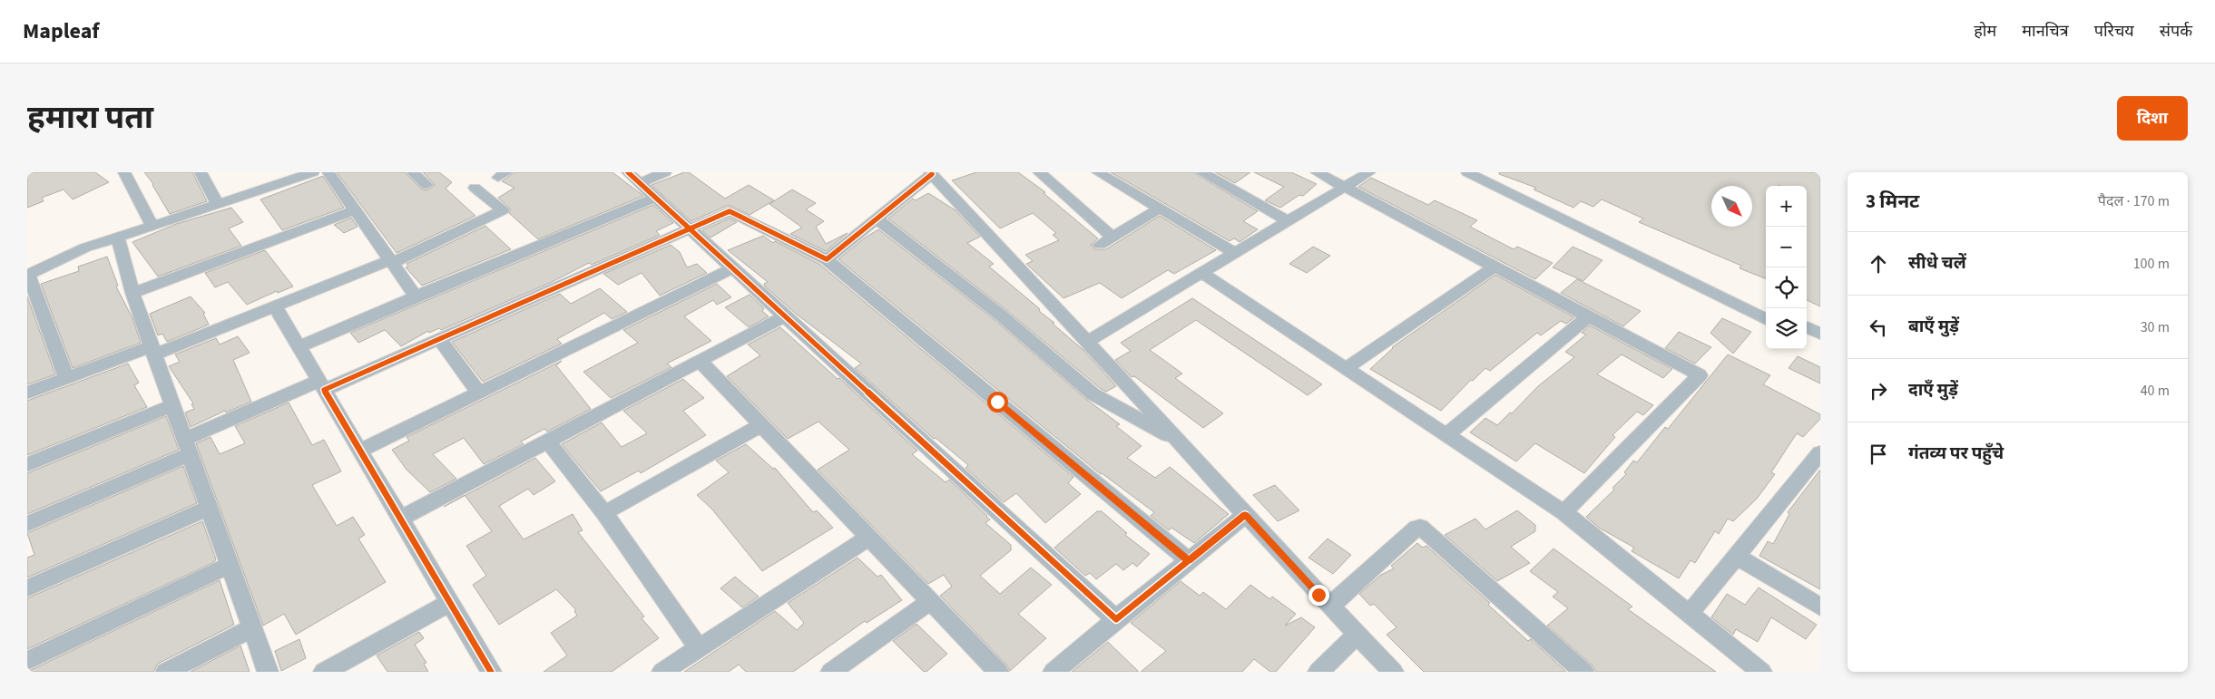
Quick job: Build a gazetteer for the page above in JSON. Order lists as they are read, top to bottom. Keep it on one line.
{"north":"bottom right","page":{"header":"Mapleaf","nav":["होम","मानचित्र","परिचय","संपर्क"],"title":"हमारा पता","buttons":"दिशा","heading":["3 मिनट","पैदल · 170 m"],"map_buttons":["+","−"],"list":[["सीधे चलें","100 m"],["बाएँ मुड़ें","30 m"],["दाएँ मुड़ें","40 m"],"गंतव्य पर पहुँचे"]}}
